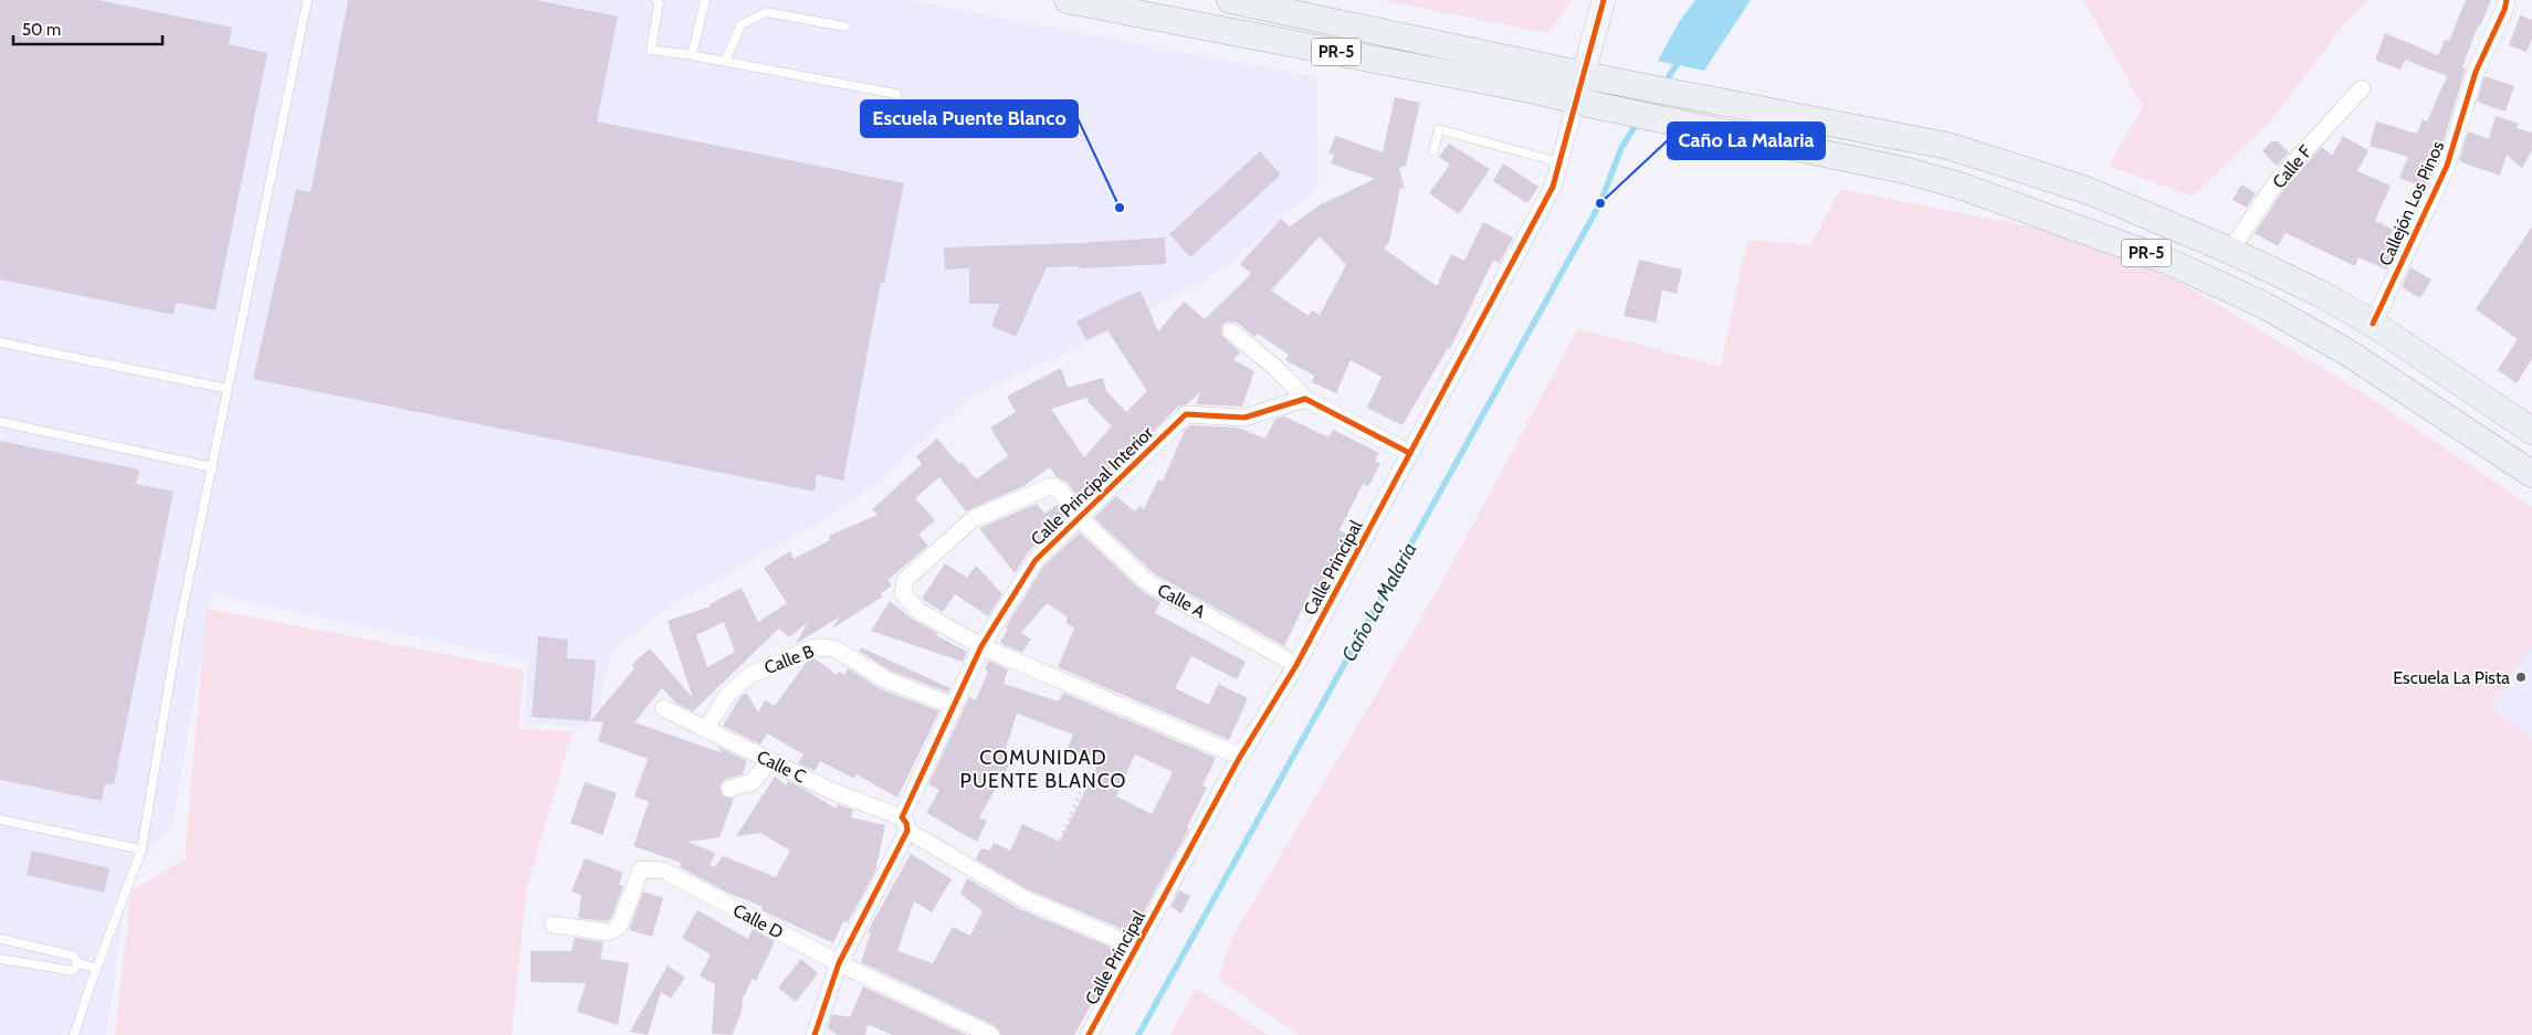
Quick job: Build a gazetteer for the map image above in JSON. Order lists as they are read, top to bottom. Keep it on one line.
{"streets":{"main road":["PR-5"],"street":["Calle F","Callejón Los Pinos","Calle Principal Interior","Calle Principal","Calle A","Calle B","Calle C","Calle D"]},"crossings":[["PR-5","Calle F"],["PR-5","Callejón Los Pinos"],["PR-5","Calle Principal"],["Calle Principal Interior","Calle A"],["Calle Principal Interior","Calle B"],["Calle Principal Interior","Calle C"],["Calle Principal Interior","Calle D"],["Calle Principal","Calle A"],["Calle Principal","Calle C"],["Calle B","Calle C"]],"districts":["COMUNIDAD PUENTE BLANCO"],"water":["Caño La Malaria"],"places":["Caño La Malaria","Escuela Puente Blanco","Escuela La Pista"],"scale_bar":"50 m"}
